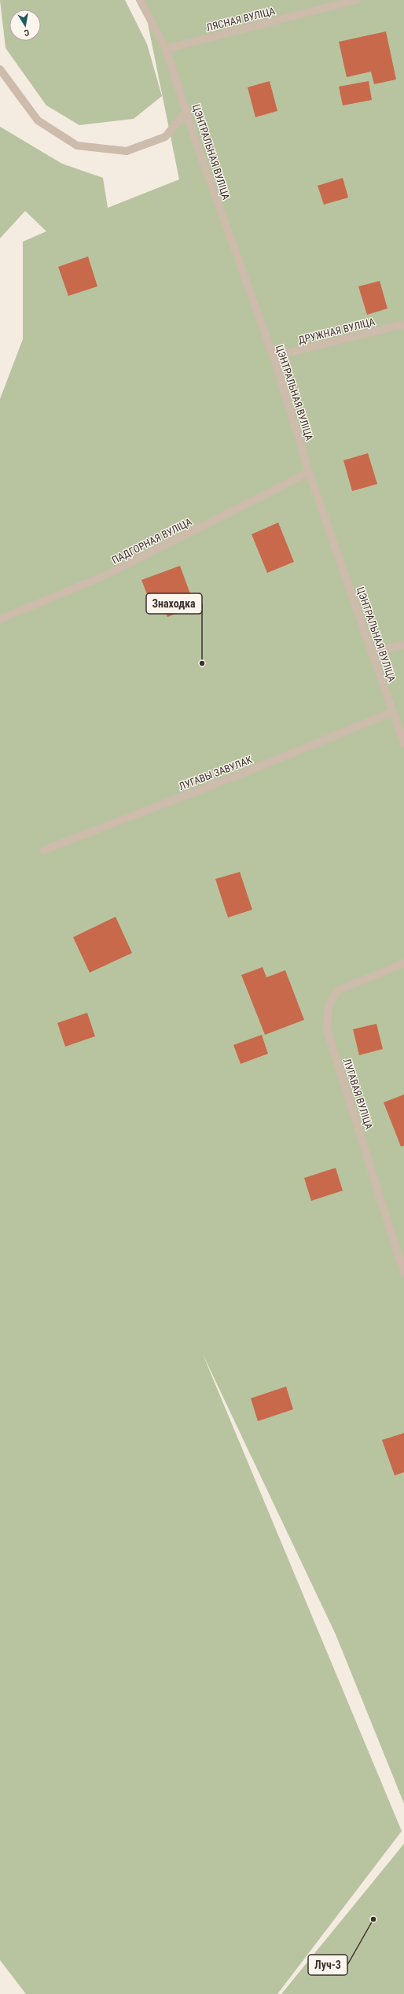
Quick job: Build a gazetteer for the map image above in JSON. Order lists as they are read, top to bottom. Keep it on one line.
{"streets":{"street":["ЛЯСНАЯ ВУЛІЦА","ЦЭНТРАЛЬНАЯ ВУЛІЦА","ДРУЖНАЯ ВУЛІЦА","ПАДГОРНАЯ ВУЛІЦА","ЛУГАВЫ ЗАВУЛАК","ЛУГАВАЯ ВУЛІЦА"]},"crossings":[["ЛЯСНАЯ ВУЛІЦА","ЦЭНТРАЛЬНАЯ ВУЛІЦА"],["ЦЭНТРАЛЬНАЯ ВУЛІЦА","ДРУЖНАЯ ВУЛІЦА"],["ЦЭНТРАЛЬНАЯ ВУЛІЦА","ПАДГОРНАЯ ВУЛІЦА"],["ЦЭНТРАЛЬНАЯ ВУЛІЦА","ЛУГАВЫ ЗАВУЛАК"]],"places":["Знаходка","Луч-3"],"north":"bottom"}
